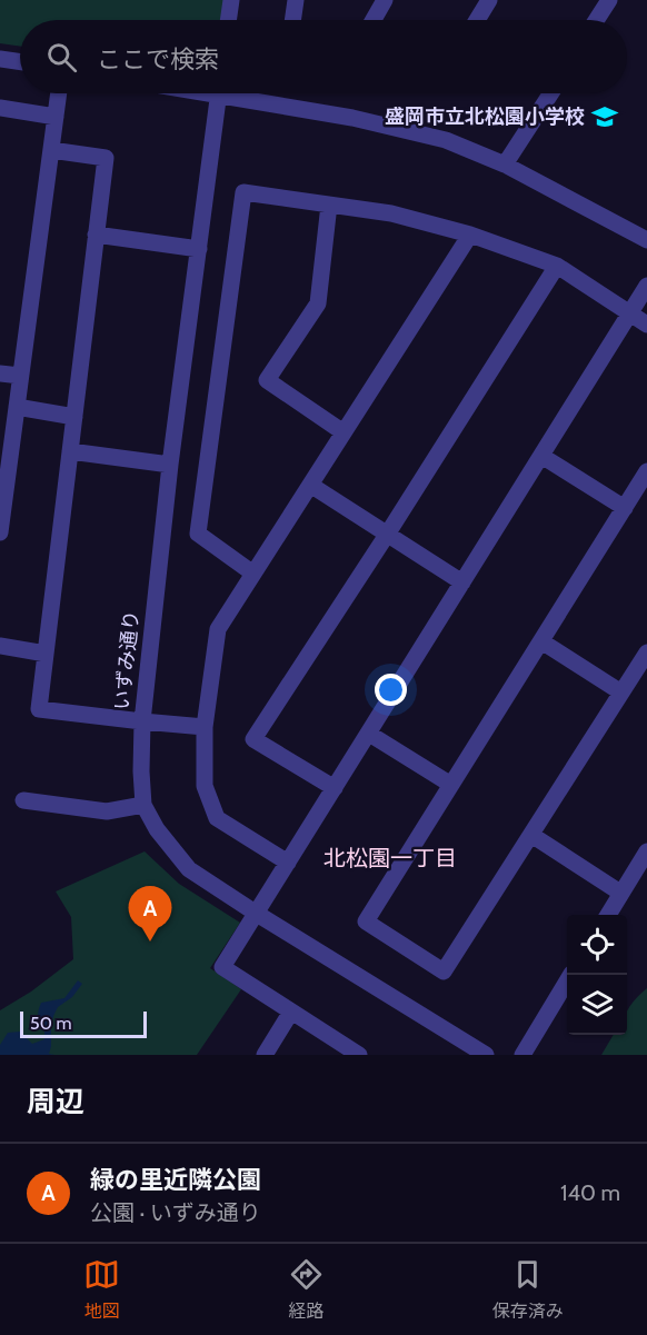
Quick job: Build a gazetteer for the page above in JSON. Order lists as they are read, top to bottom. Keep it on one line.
{"streets":{"street":["いずみ通り"]},"districts":["北松園一丁目"],"places":{"school or university":["盛岡市立北松園小学校"]},"scale_bar":"50 m","page":{"search":"ここで検索","pins":"A","scale":"50 m","heading":"周辺","list":[{"mark":"A","name":"緑の里近隣公園","note":"公園 · いずみ通り","value":"140 m"}],"nav":["地図","経路","保存済み"]}}
